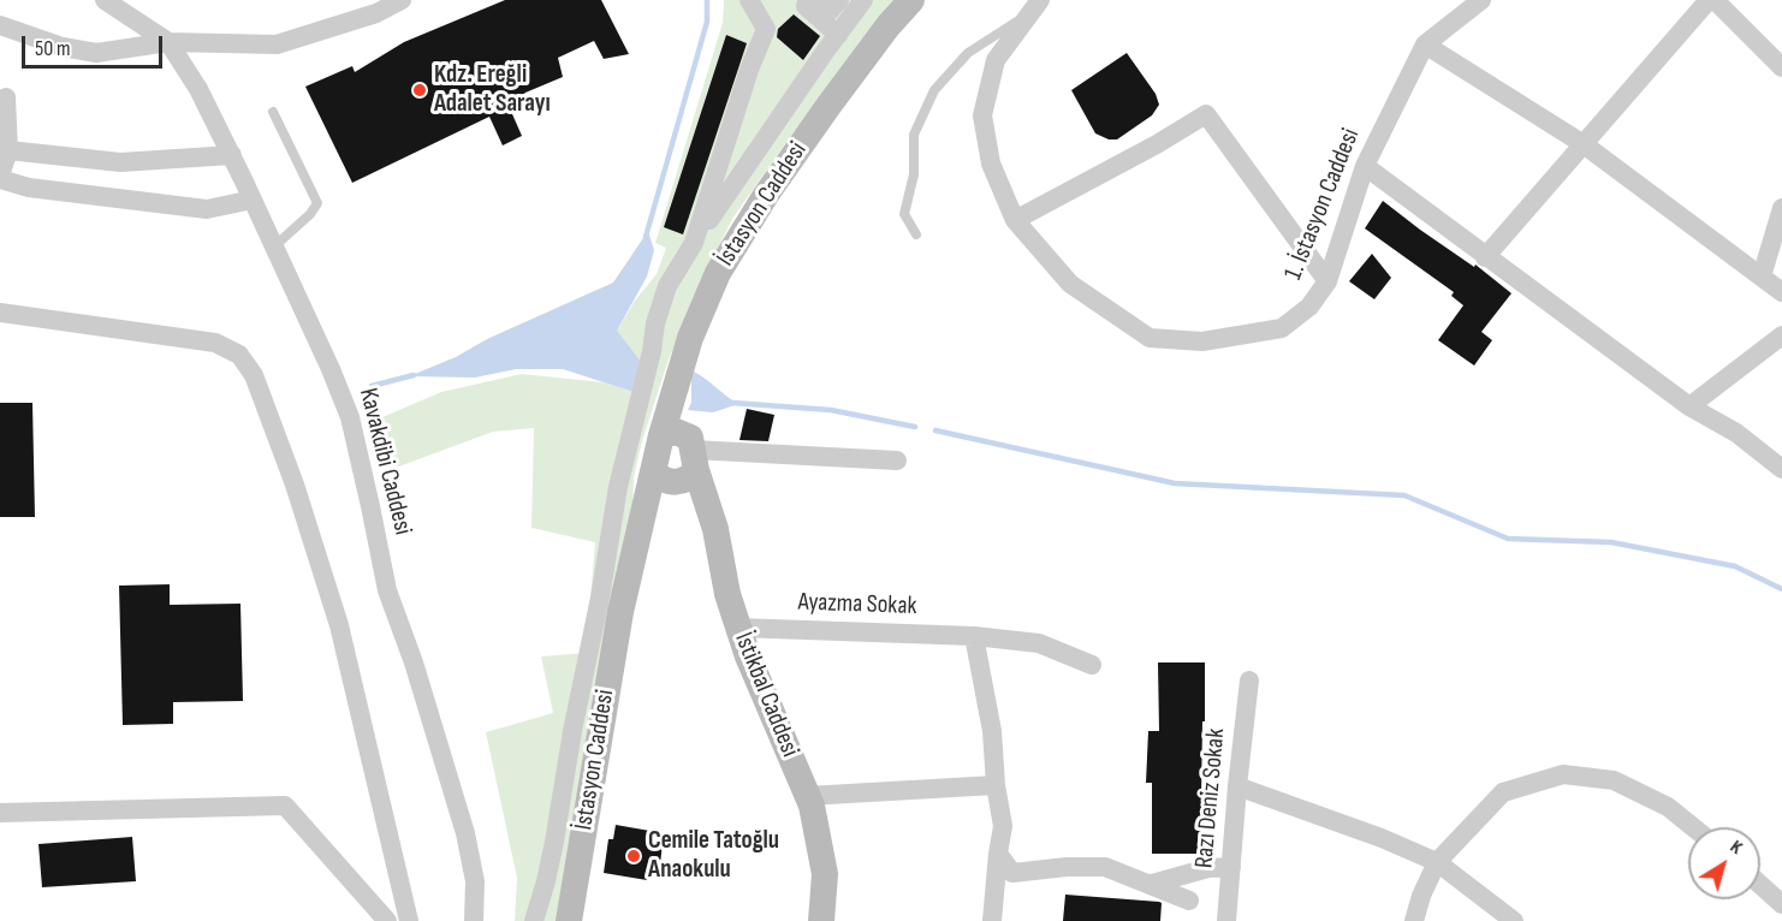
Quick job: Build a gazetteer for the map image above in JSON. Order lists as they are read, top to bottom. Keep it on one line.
{"streets":{"main road":["İstasyon Caddesi","İstikbal Caddesi"],"street":["1. İstasyon Caddesi","Kavakdibi Caddesi","Ayazma Sokak","Razı Deniz Sokak"]},"crossings":[["İstasyon Caddesi","İstikbal Caddesi"],["Ayazma Sokak","İstikbal Caddesi"]],"places":["Kdz. Ereğli Adalet Sarayı","Cemile Tatoğlu Anaokulu"],"scale_bar":"50 m","north":"top right"}
